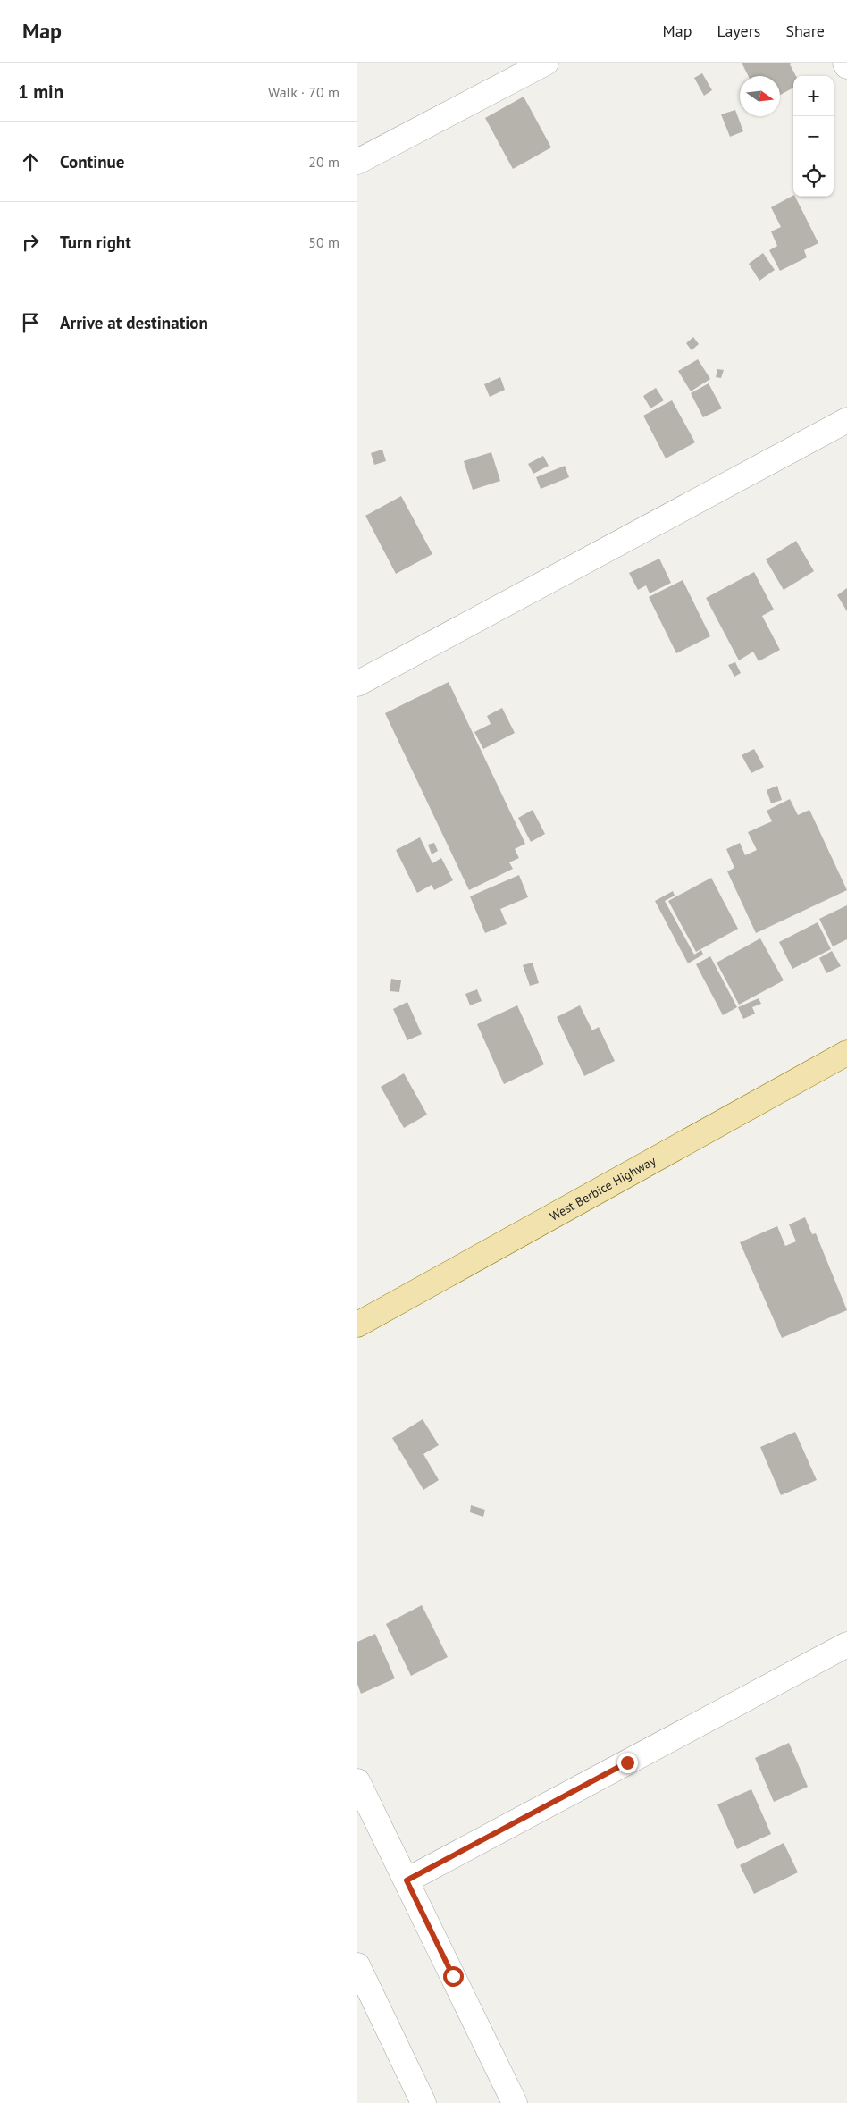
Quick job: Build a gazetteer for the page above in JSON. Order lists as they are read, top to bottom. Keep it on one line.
{"streets":{"main road":["West Berbice Highway"]},"north":"right","page":{"header":"Map","nav":["Map","Layers","Share"],"heading":["1 min","Walk · 70 m"],"map_buttons":["+","−"],"list":[["Continue","20 m"],["Turn right","50 m"],"Arrive at destination"]}}
